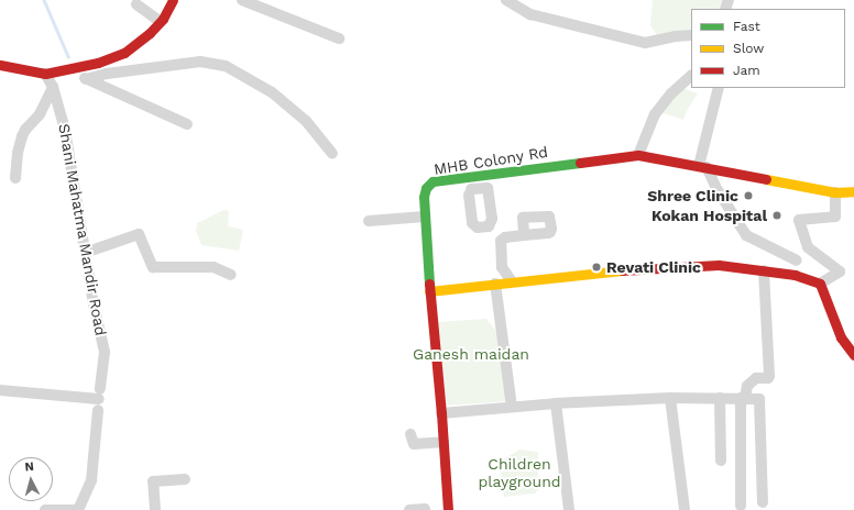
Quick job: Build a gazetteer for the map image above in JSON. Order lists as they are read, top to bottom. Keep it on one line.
{"streets":{"street":["MHB Colony Rd","Shani Mahatma Mandir Road"]},"parks":["Ganesh maidan","Children playground"],"places":["Shree Clinic","Kokan Hospital","Revati Clinic"],"legend":["Fast","Slow","Jam"],"north":"top"}
